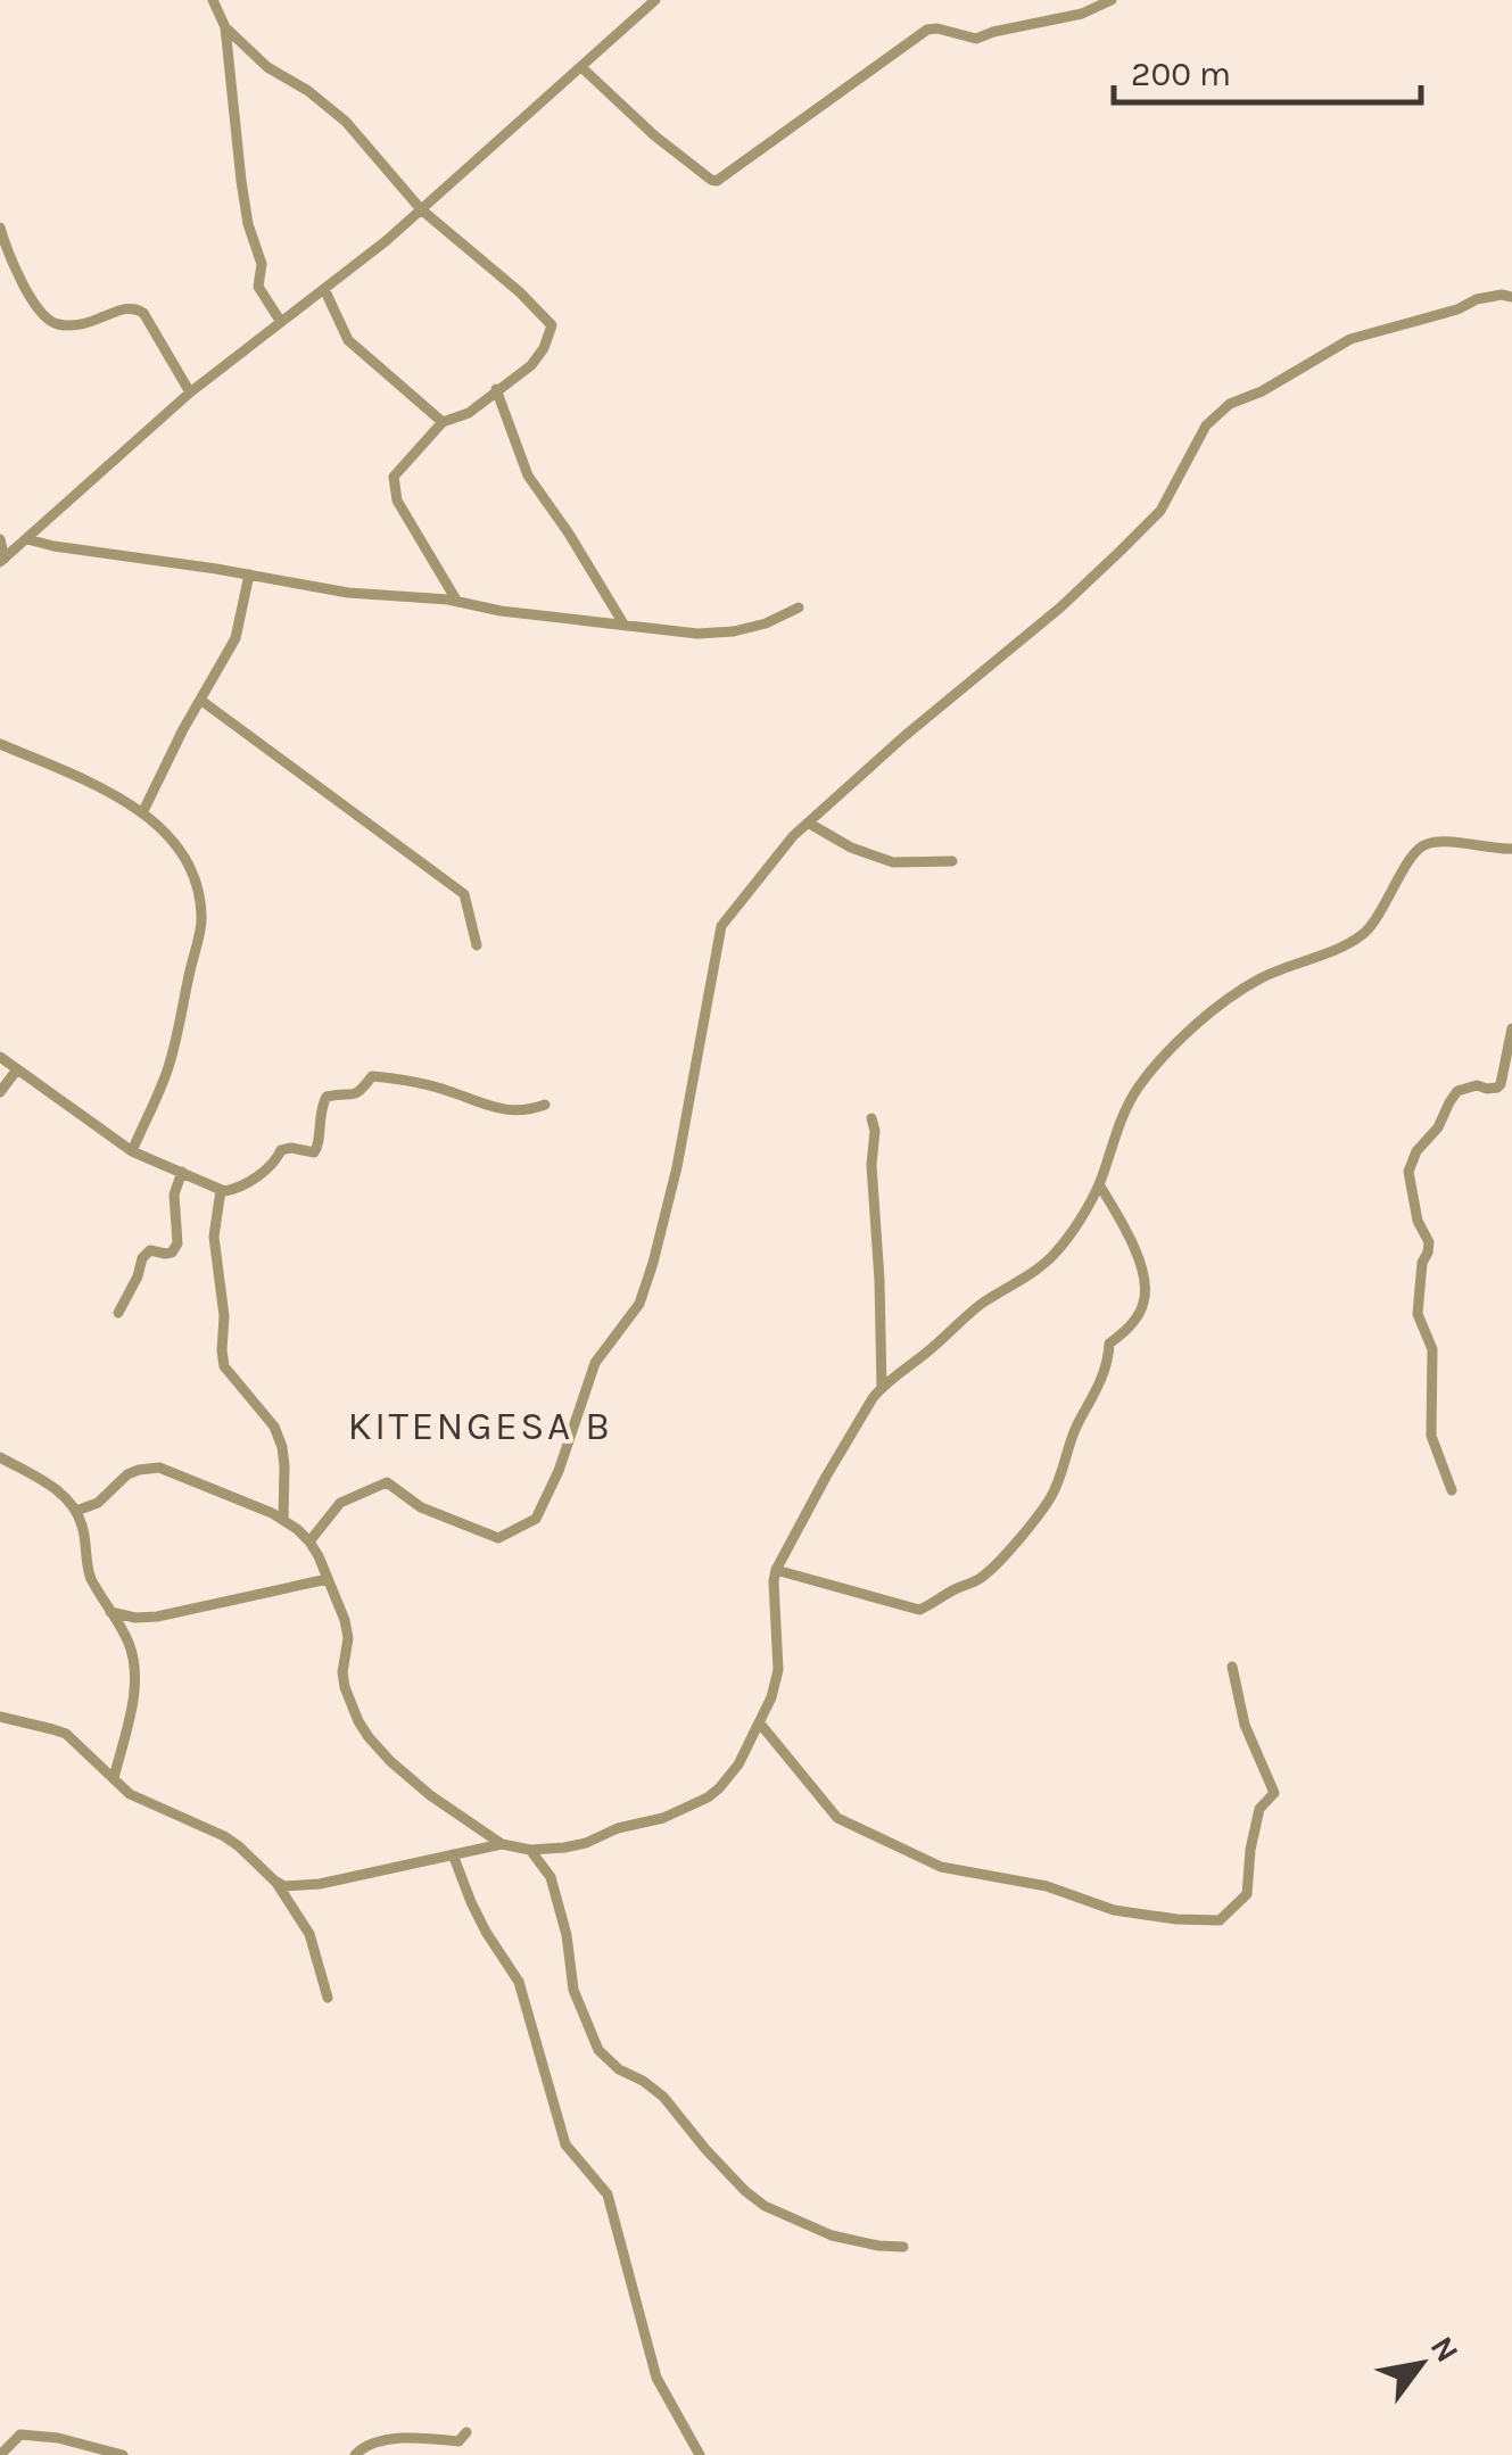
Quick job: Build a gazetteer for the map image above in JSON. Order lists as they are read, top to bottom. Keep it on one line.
{"districts":["KITENGESA B"],"scale_bar":"200 m","north":"top right"}
